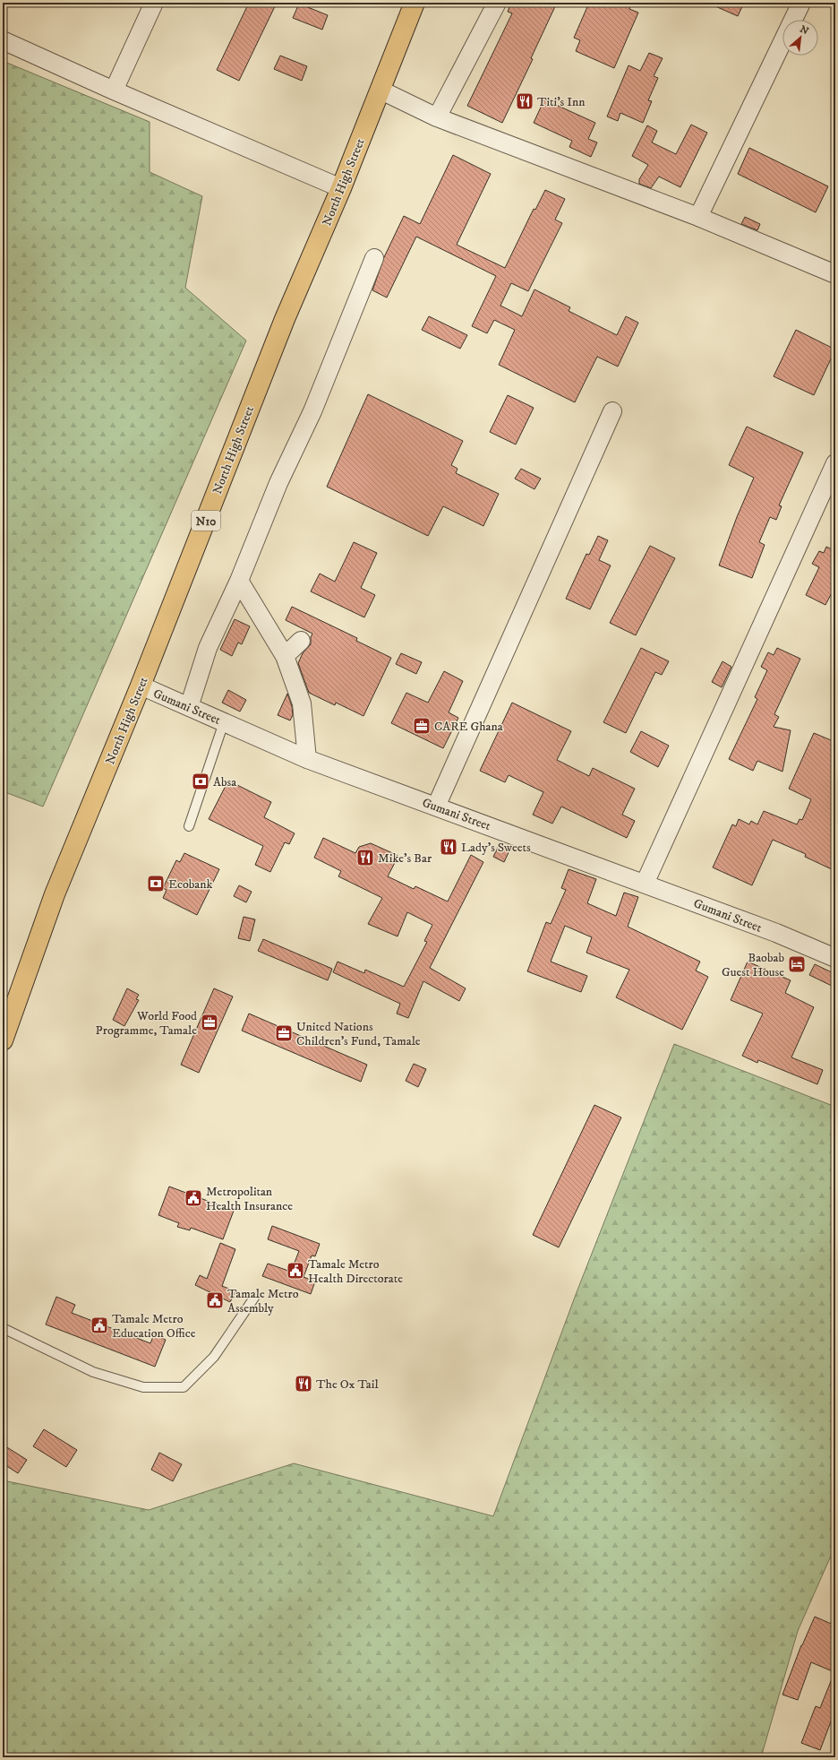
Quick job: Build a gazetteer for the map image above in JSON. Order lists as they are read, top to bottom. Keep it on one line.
{"streets":{"highway":["North High Street","N10"],"street":["Gumani Street"]},"crossings":[["North High Street","Gumani Street"]],"places":{"restaurant":["Titi's Inn","Lady's Sweets","Mike's Bar","The Ox Tail"],"office":["CARE Ghana","World Food Programme, Tamale","United Nations Children's Fund, Tamale"],"bank":["Absa","Ecobank"],"hotel":["Baobab Guest House"],"public building":["Metropolitan Health Insurance","Tamale Metro Health Directorate","Tamale Metro Assembly","Tamale Metro Education Office"]},"north":"top right"}
